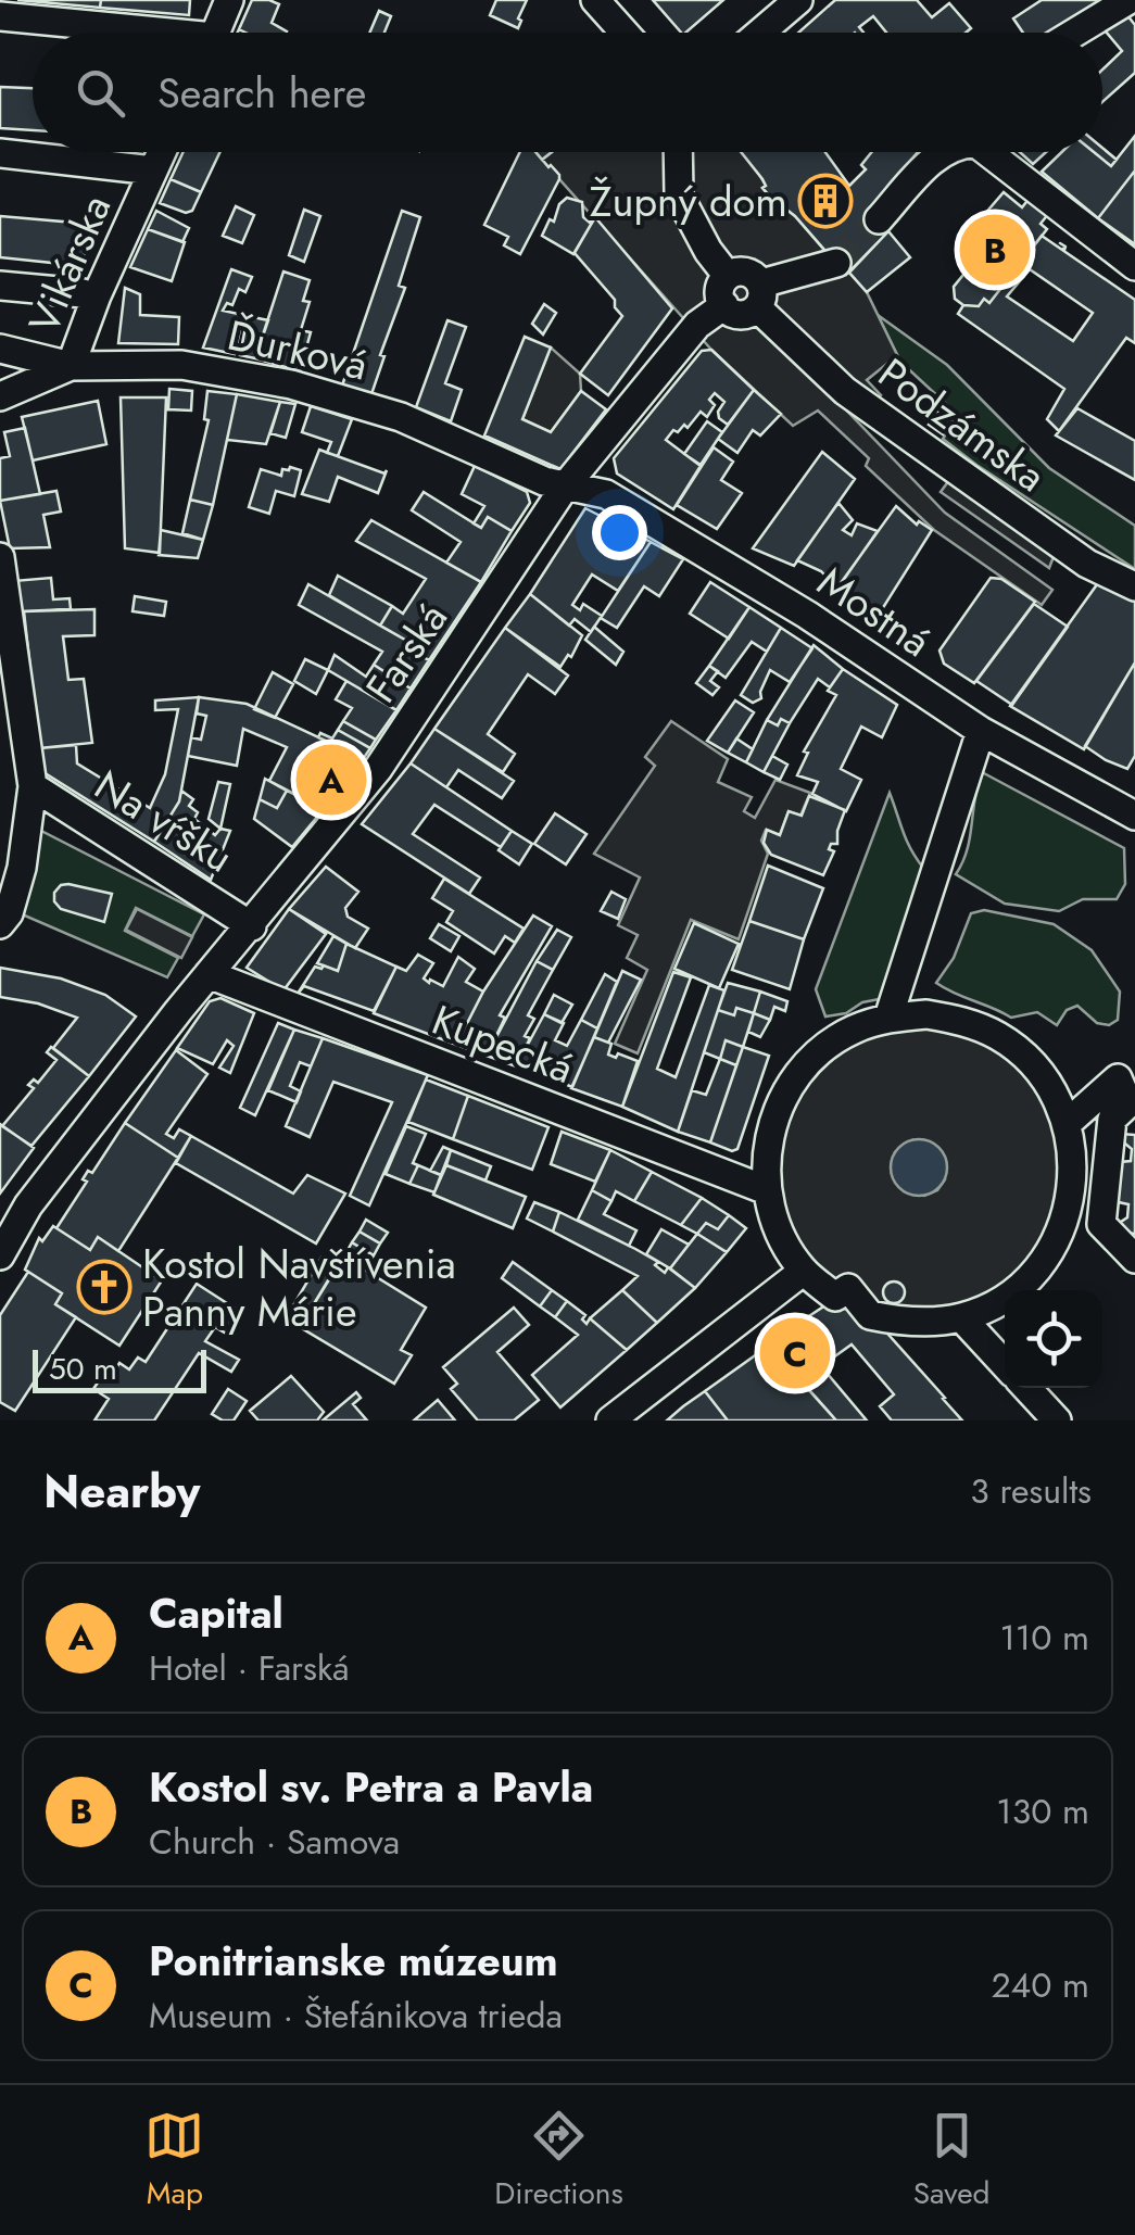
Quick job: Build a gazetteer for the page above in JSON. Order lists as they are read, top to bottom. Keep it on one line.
{"streets":{"street":["Vikárska","Ďurková","Podzámska","Mostná","Farská","Na vŕšku","Kupecká"]},"crossings":[["Vikárska","Ďurková"],["Ďurková","Mostná"],["Ďurková","Farská"],["Podzámska","Farská"],["Mostná","Farská"],["Farská","Na vŕšku"],["Farská","Kupecká"]],"places":{"building":["Župný dom"],"church":["Kostol Navštívenia Panny Márie"]},"scale_bar":"50 m","page":{"search":"Search here","pins":["B","A","C"],"scale":"50 m","heading":["Nearby","3 results"],"list":[{"mark":"A","name":"Capital","note":"Hotel · Farská","value":"110 m"},{"mark":"B","name":"Kostol sv. Petra a Pavla","note":"Church · Samova","value":"130 m"},{"mark":"C","name":"Ponitrianske múzeum","note":"Museum · Štefánikova trieda","value":"240 m"}],"nav":["Map","Directions","Saved"]}}
